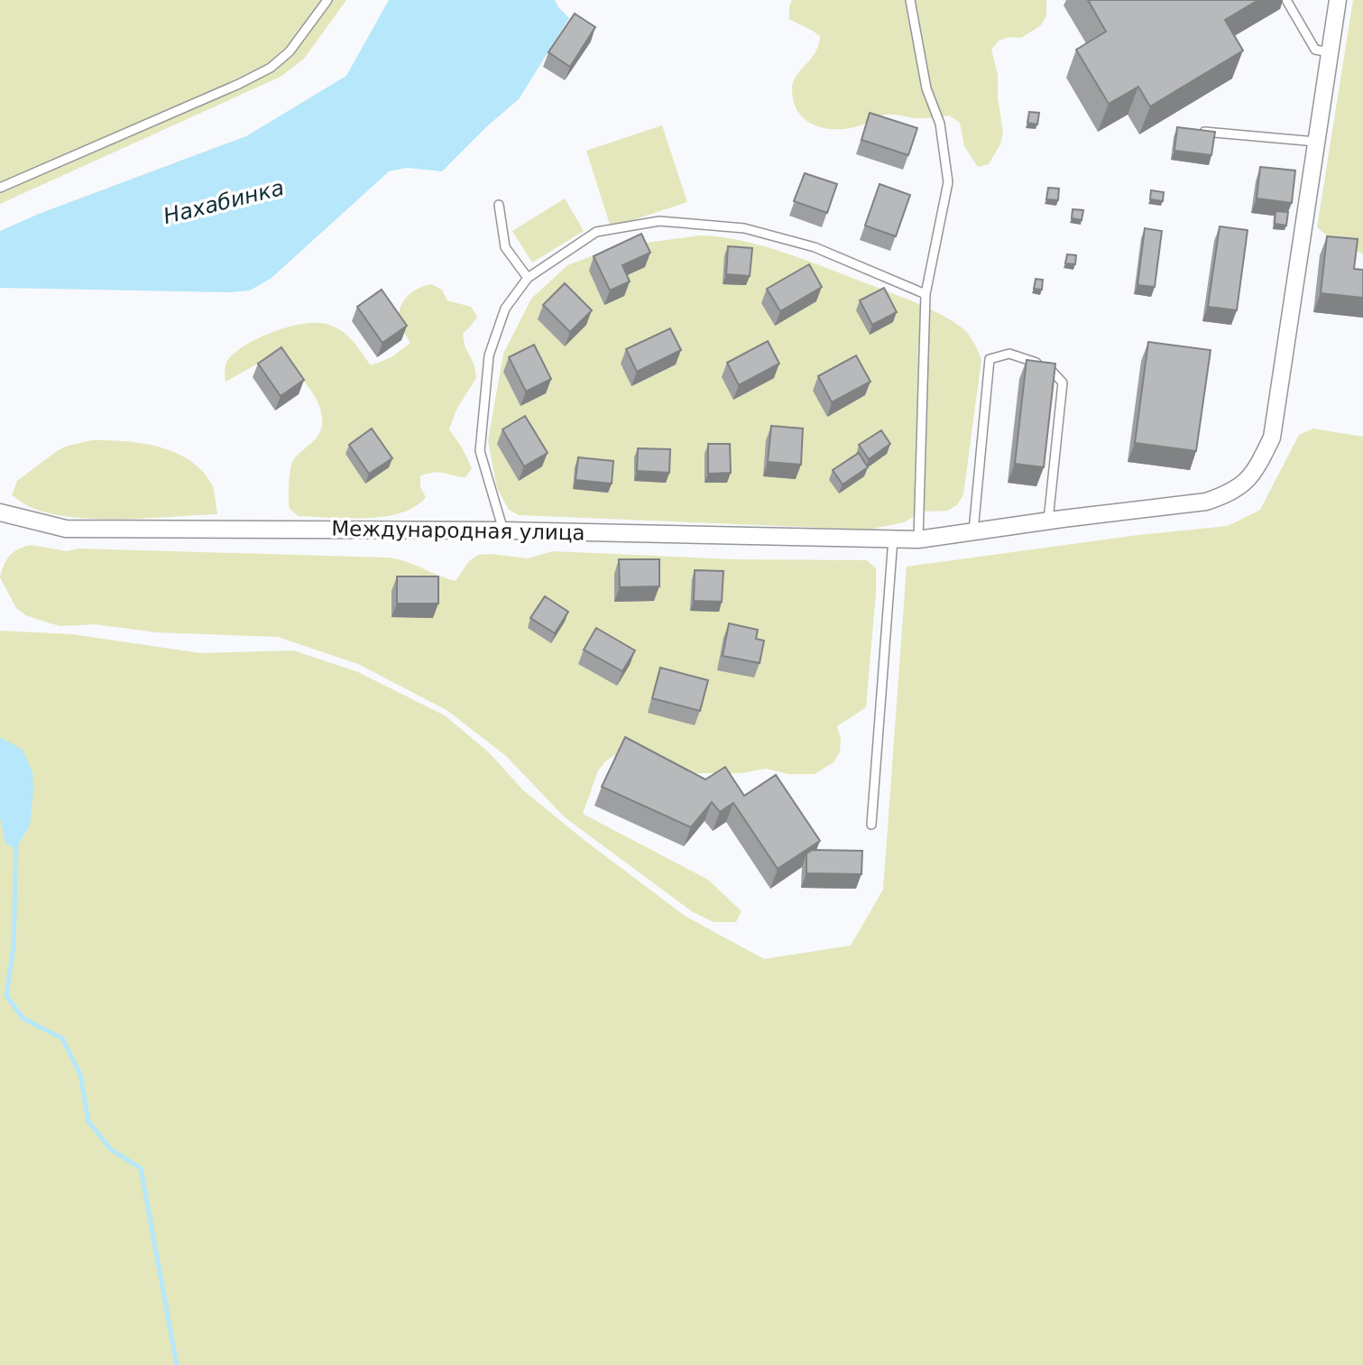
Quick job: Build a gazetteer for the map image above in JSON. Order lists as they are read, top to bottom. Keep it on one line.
{"streets":{"street":["Международная улица"]},"water":["Нахабинка"]}
